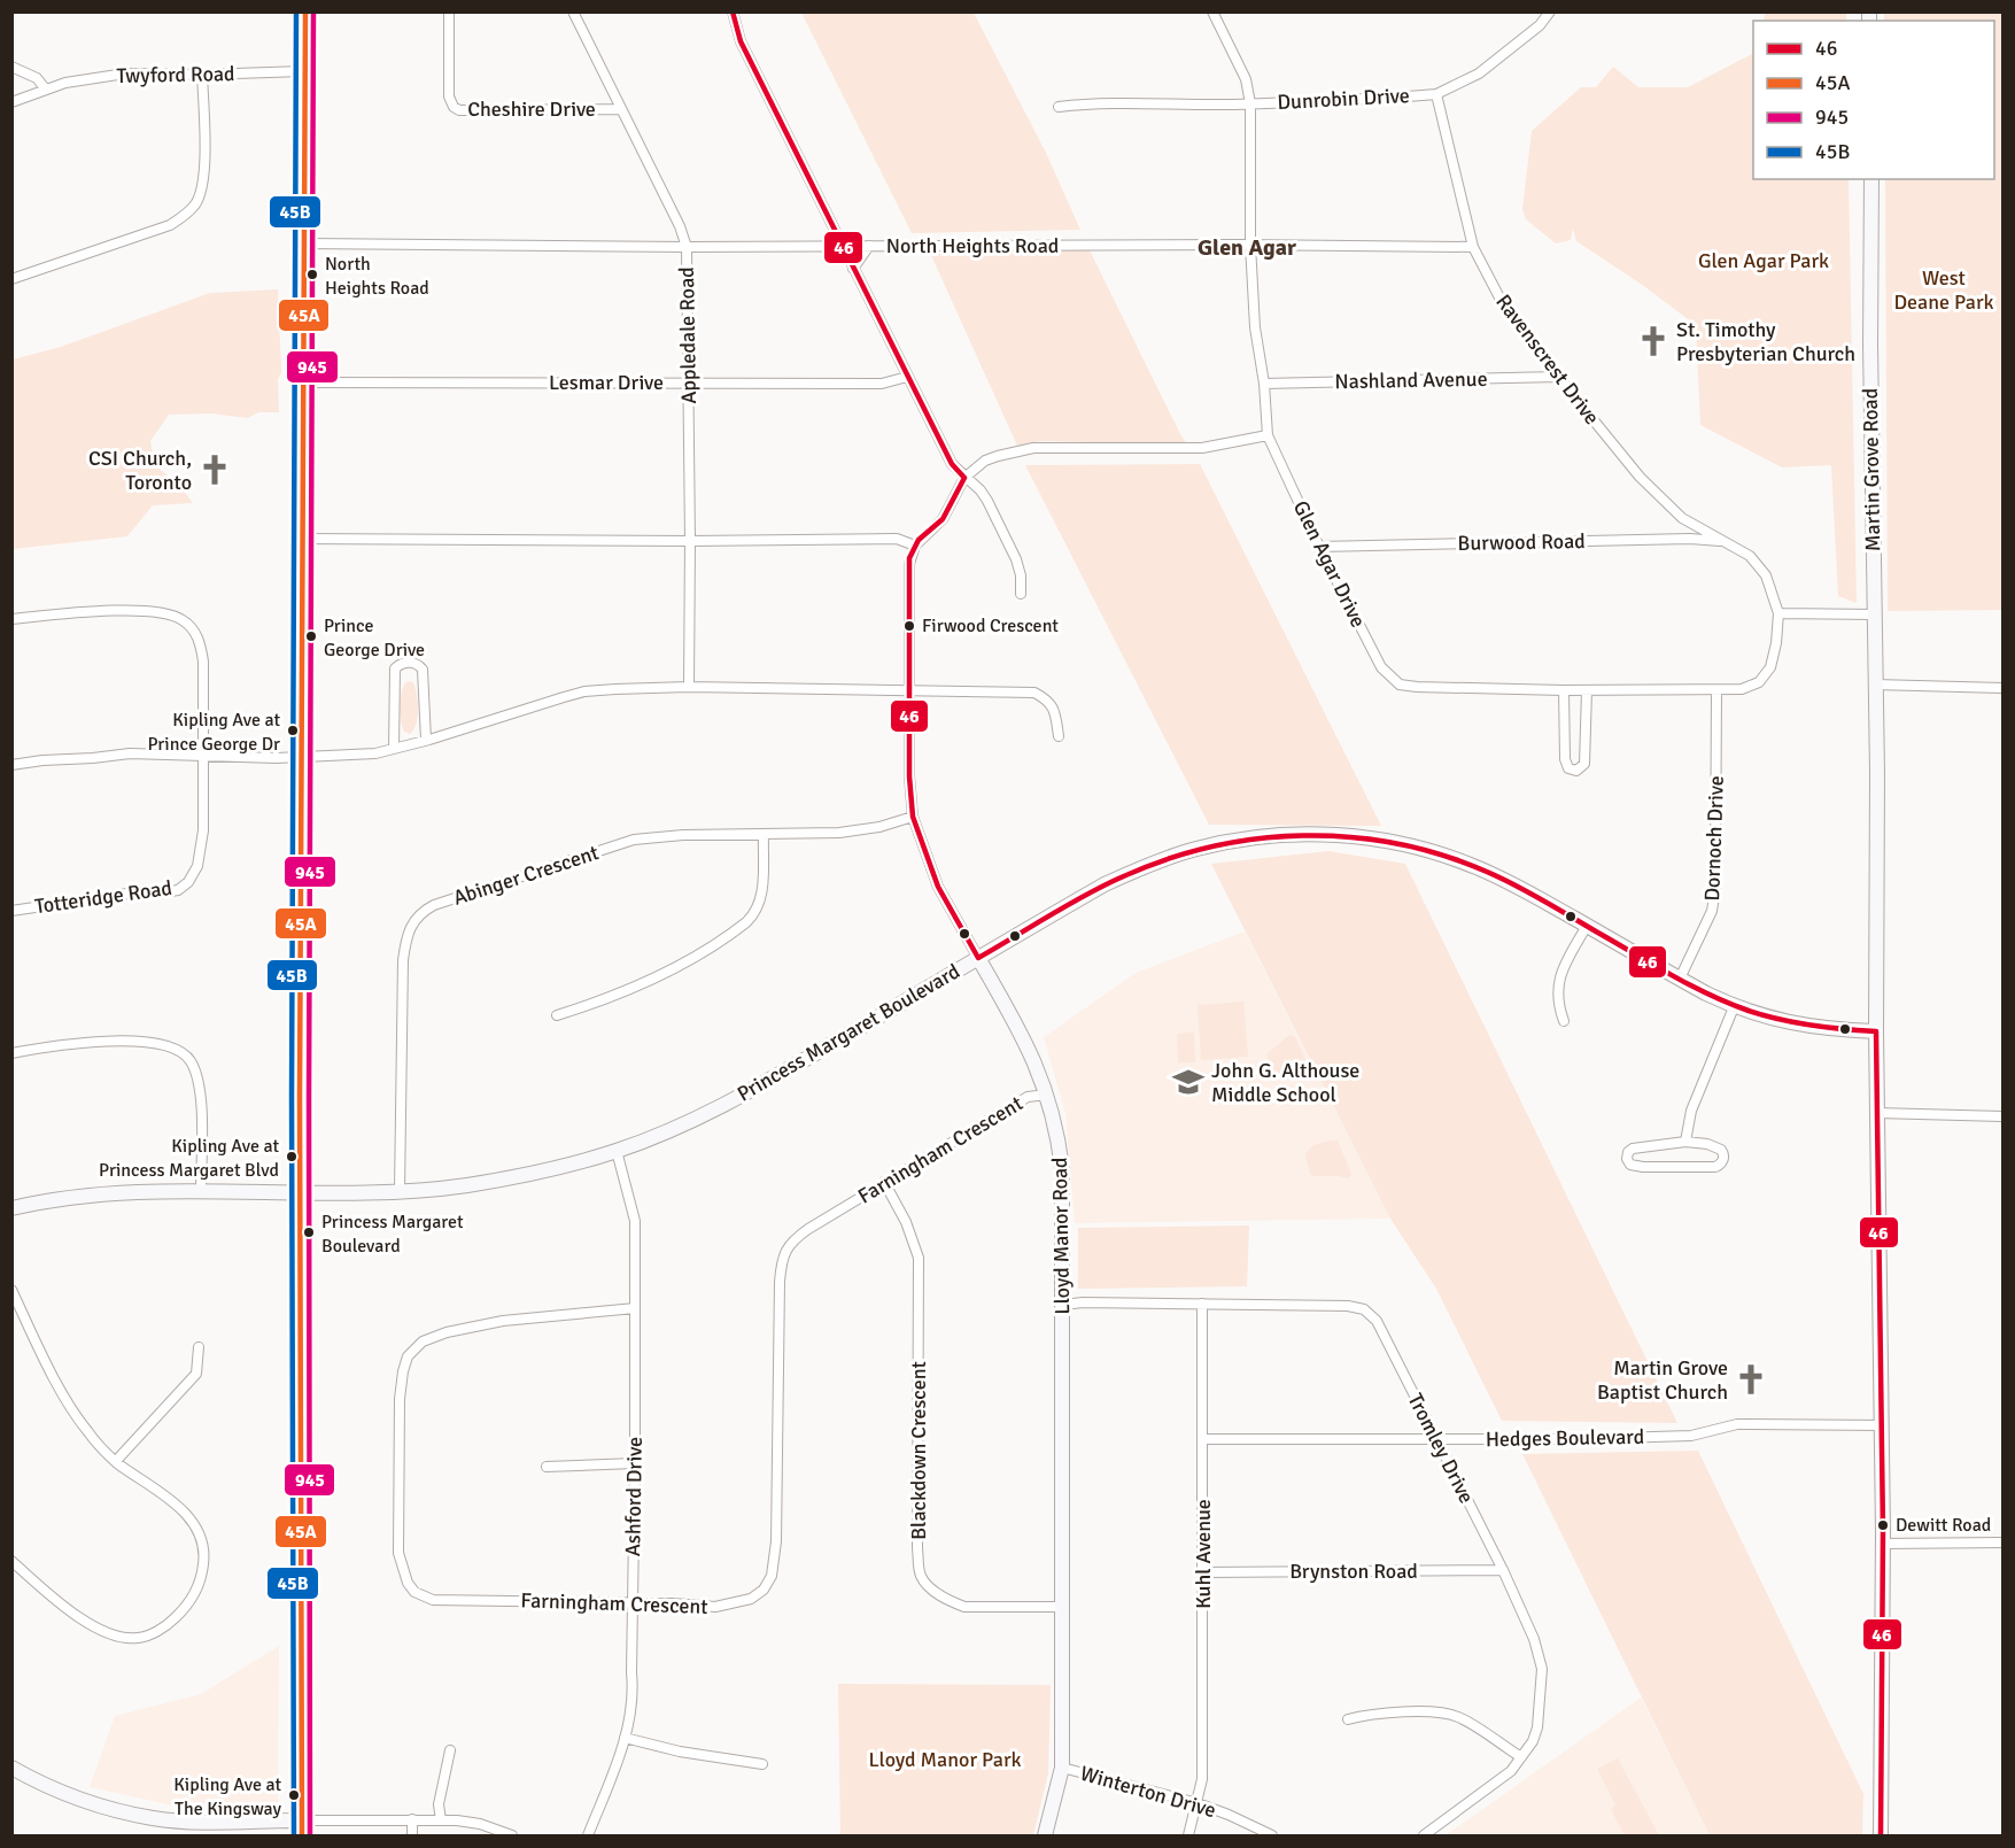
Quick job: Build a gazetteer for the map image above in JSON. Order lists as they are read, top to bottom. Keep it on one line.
{"streets":{"main road":["Martin Grove Road","Princess Margaret Boulevard","Lloyd Manor Road"],"street":["Twyford Road","Dunrobin Drive","Cheshire Drive","North Heights Road","Appledale Road","Ravenscrest Drive","Nashland Avenue","Lesmar Drive","Burwood Road","Glen Agar Drive","Dornoch Drive","Abinger Crescent","Totteridge Road","Farningham Crescent","Hedges Boulevard","Tromley Drive","Blackdown Crescent","Ashford Drive","Kuhl Avenue","Brynston Road","Winterton Drive"]},"crossings":[["Dunrobin Drive","Ravenscrest Drive"],["Dunrobin Drive","Glen Agar Drive"],["Cheshire Drive","Appledale Road"],["North Heights Road","Appledale Road"],["North Heights Road","Ravenscrest Drive"],["North Heights Road","Glen Agar Drive"],["Appledale Road","Lesmar Drive"],["Ravenscrest Drive","Nashland Avenue"],["Ravenscrest Drive","Burwood Road"],["Ravenscrest Drive","Glen Agar Drive"],["Nashland Avenue","Glen Agar Drive"],["Martin Grove Road","Princess Margaret Boulevard"],["Martin Grove Road","Hedges Boulevard"],["Burwood Road","Glen Agar Drive"],["Glen Agar Drive","Dornoch Drive"],["Dornoch Drive","Princess Margaret Boulevard"],["Abinger Crescent","Princess Margaret Boulevard"],["Abinger Crescent","Lloyd Manor Road"],["Princess Margaret Boulevard","Lloyd Manor Road"],["Princess Margaret Boulevard","Ashford Drive"],["Farningham Crescent","Lloyd Manor Road"],["Farningham Crescent","Blackdown Crescent"],["Farningham Crescent","Ashford Drive"],["Lloyd Manor Road","Tromley Drive"],["Lloyd Manor Road","Blackdown Crescent"],["Lloyd Manor Road","Winterton Drive"],["Hedges Boulevard","Tromley Drive"],["Hedges Boulevard","Kuhl Avenue"],["Tromley Drive","Kuhl Avenue"],["Tromley Drive","Brynston Road"],["Kuhl Avenue","Brynston Road"],["Kuhl Avenue","Winterton Drive"]],"districts":["Glen Agar"],"parks":["Glen Agar Park","West Deane Park","Lloyd Manor Park"],"places":{"other":["North Heights Road","Firwood Crescent","Prince George Drive","Kipling Ave at Prince George Dr","Kipling Ave at Princess Margaret Blvd","Princess Margaret Boulevard","Dewitt Road","Kipling Ave at The Kingsway"],"church":["St. Timothy Presbyterian Church","CSI Church, Toronto","Martin Grove Baptist Church"],"school or university":["John G. Althouse Middle School"]},"lines":["transit line 46","transit line 45A","transit line 945","transit line 45B"],"legend":["46","45A","945","45B"]}
